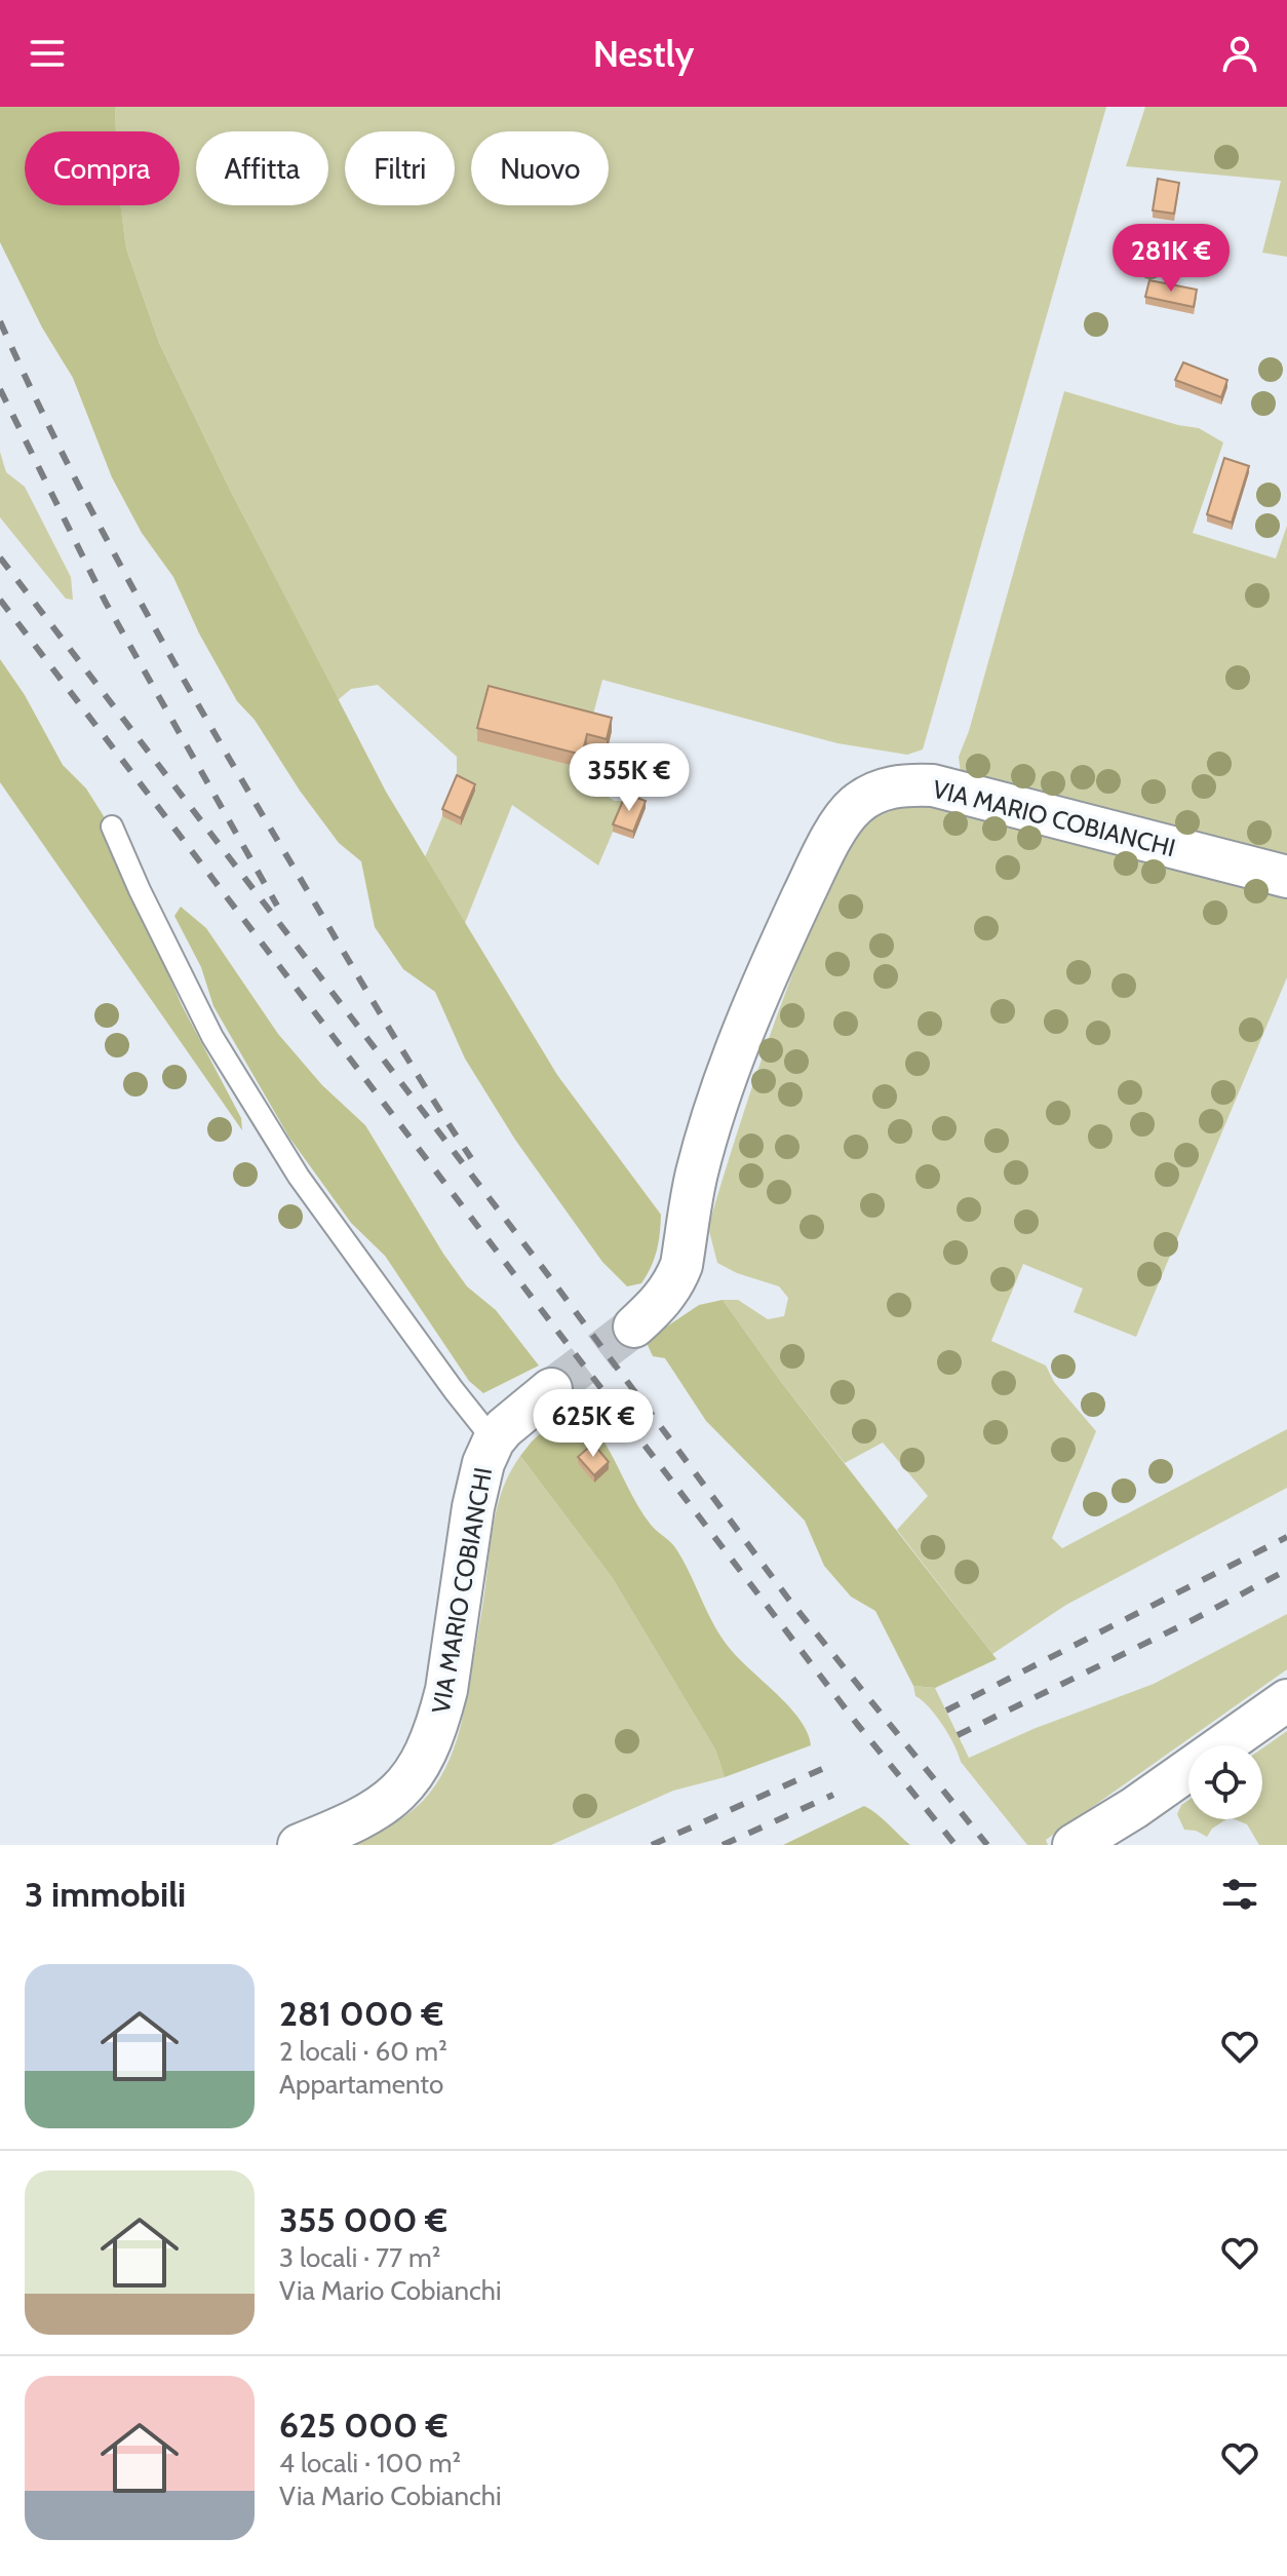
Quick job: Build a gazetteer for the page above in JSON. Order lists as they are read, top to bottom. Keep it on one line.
{"streets":{"street":["VIA MARIO COBIANCHI"]},"page":{"header":"Nestly","chip":["Compra","Affitta","Filtri","Nuovo"],"price":["281K €","355K €","625K €"],"heading":"3 immobili","list":[{"name":"281 000 €","note":"2 locali · 60 m² · Appartamento"},{"name":"355 000 €","note":"3 locali · 77 m² · Via Mario Cobianchi"},{"name":"625 000 €","note":"4 locali · 100 m² · Via Mario Cobianchi"}]}}
